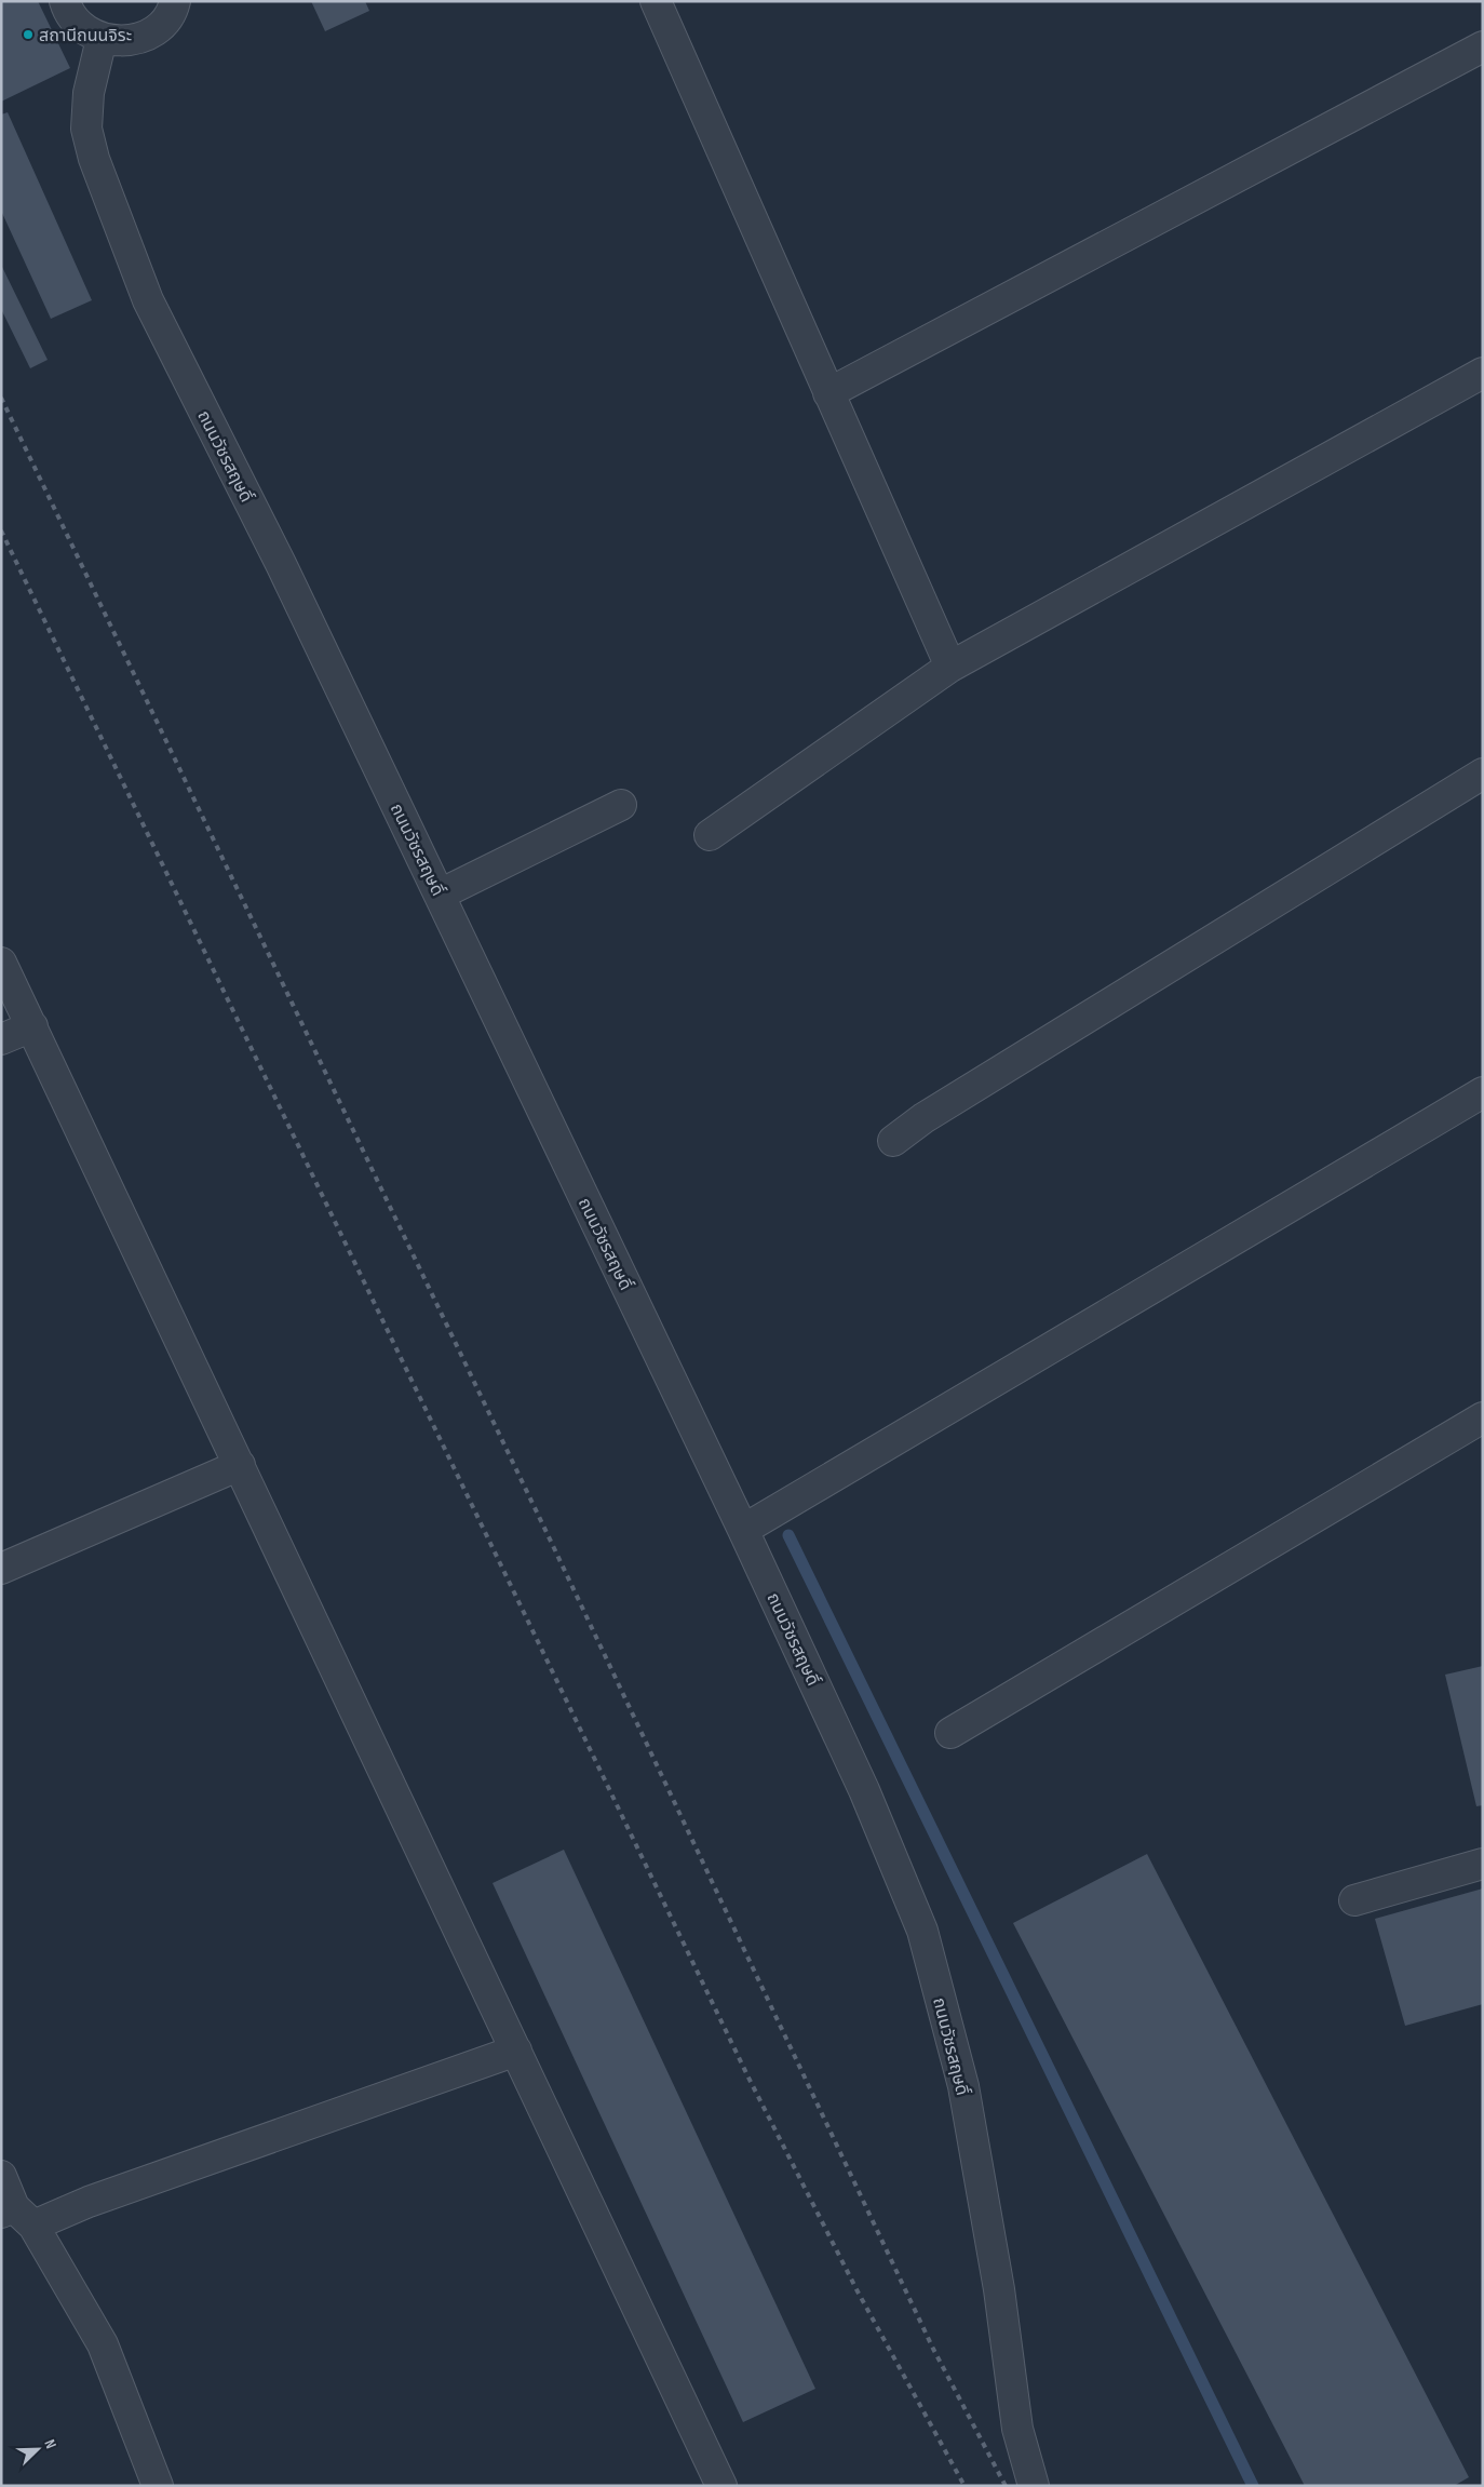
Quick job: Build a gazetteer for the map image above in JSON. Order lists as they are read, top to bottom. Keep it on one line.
{"streets":{"street":["ถนนวัชรสฤษดิ์"]},"places":["สถานีถนนจิระ"],"north":"top right"}
